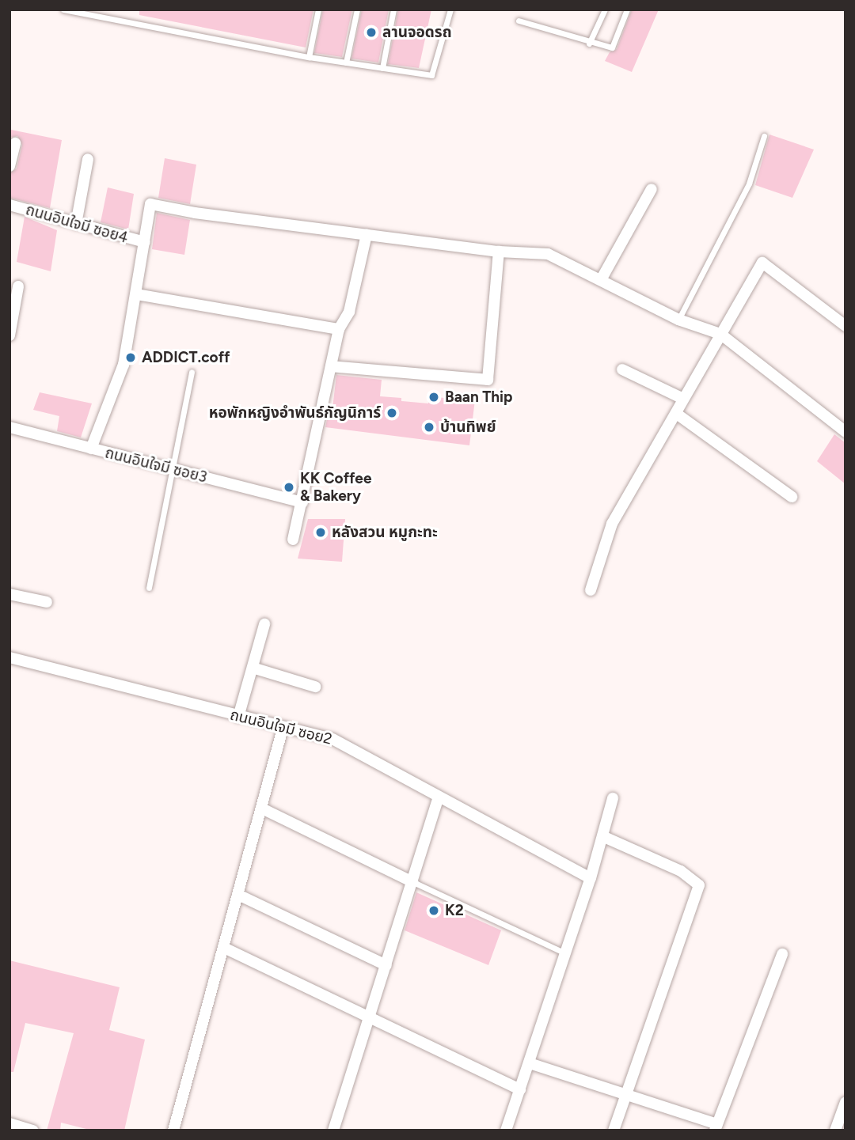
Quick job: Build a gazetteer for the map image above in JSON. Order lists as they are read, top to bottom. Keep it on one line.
{"streets":{"street":["ถนนอินใจมี ซอย4","ถนนอินใจมี ซอย3","ถนนอินใจมี ซอย2"]},"places":["ลานจอดรถ","ADDICT.coff","Baan Thip","หอพักหญิงอำพันธ์กัญนิการ์","บ้านทิพย์","KK Coffee & Bakery","หลังสวน หมูกะทะ","K2"]}
